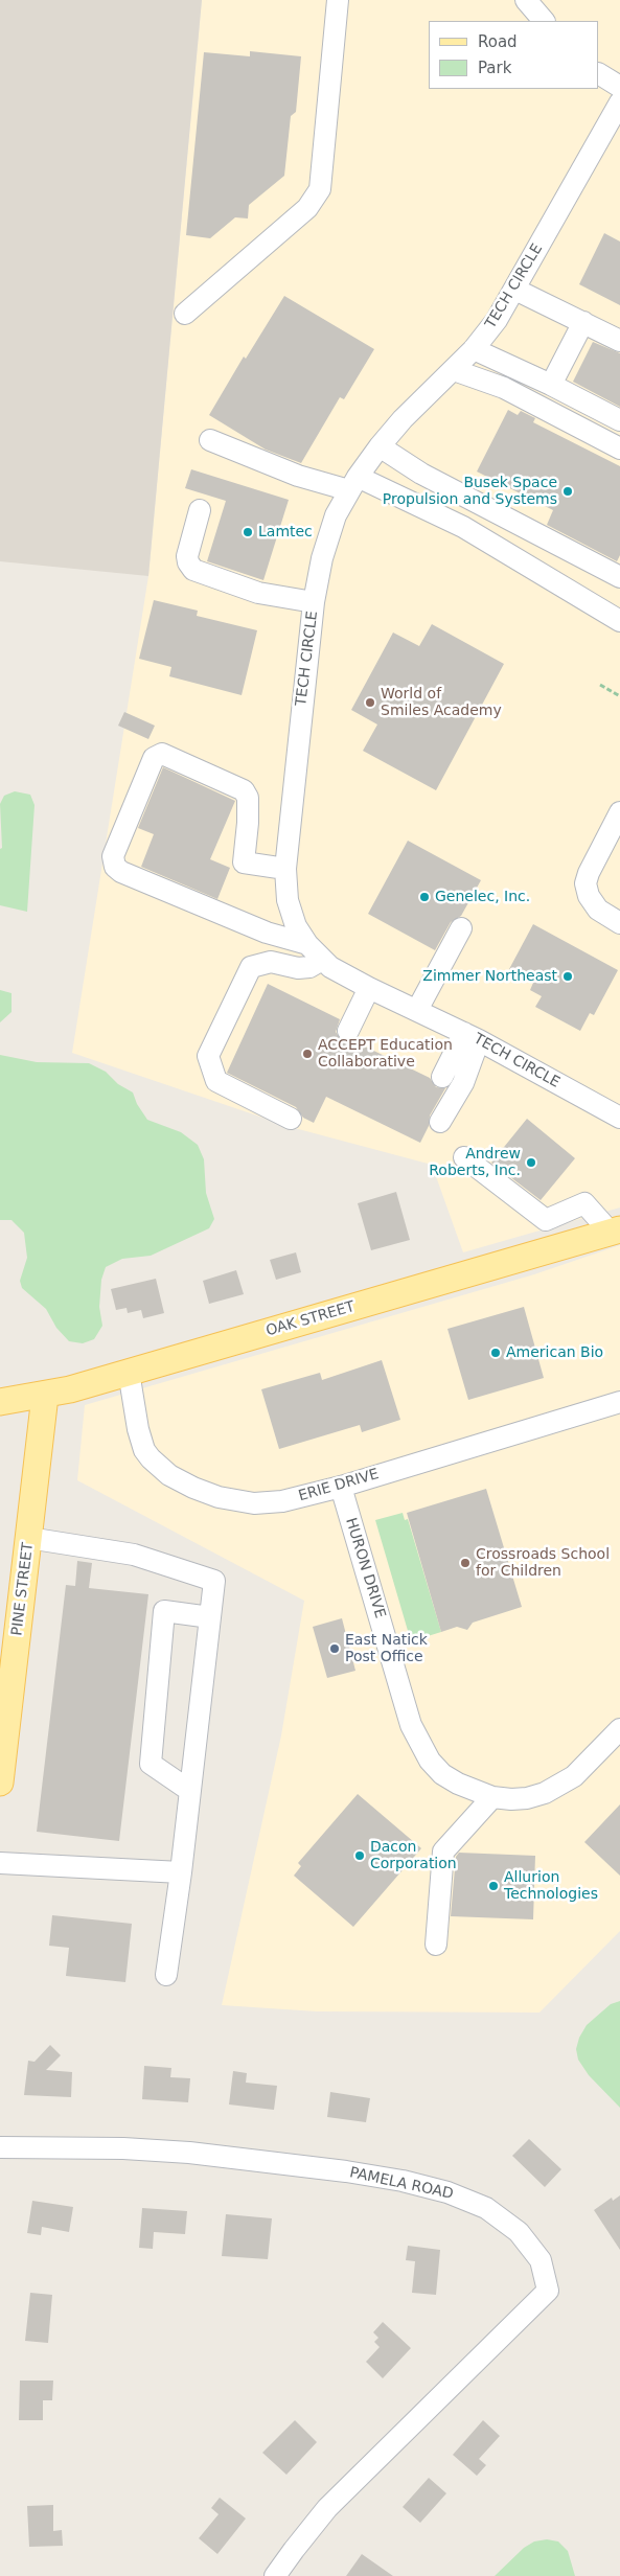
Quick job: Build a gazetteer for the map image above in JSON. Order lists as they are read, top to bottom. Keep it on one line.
{"streets":{"main road":["OAK STREET","PINE STREET"],"street":["TECH CIRCLE","ERIE DRIVE","HURON DRIVE","PAMELA ROAD"]},"crossings":[["OAK STREET","ERIE DRIVE"],["OAK STREET","PINE STREET"],["ERIE DRIVE","HURON DRIVE"]],"places":["Busek Space Propulsion and Systems","Lamtec","World of Smiles Academy","Genelec, Inc.","Zimmer Northeast","ACCEPT Education Collaborative","Andrew Roberts, Inc.","American Bio","Crossroads School for Children","East Natick Post Office","Dacon Corporation","Allurion Technologies"],"legend":["Road","Park"]}
